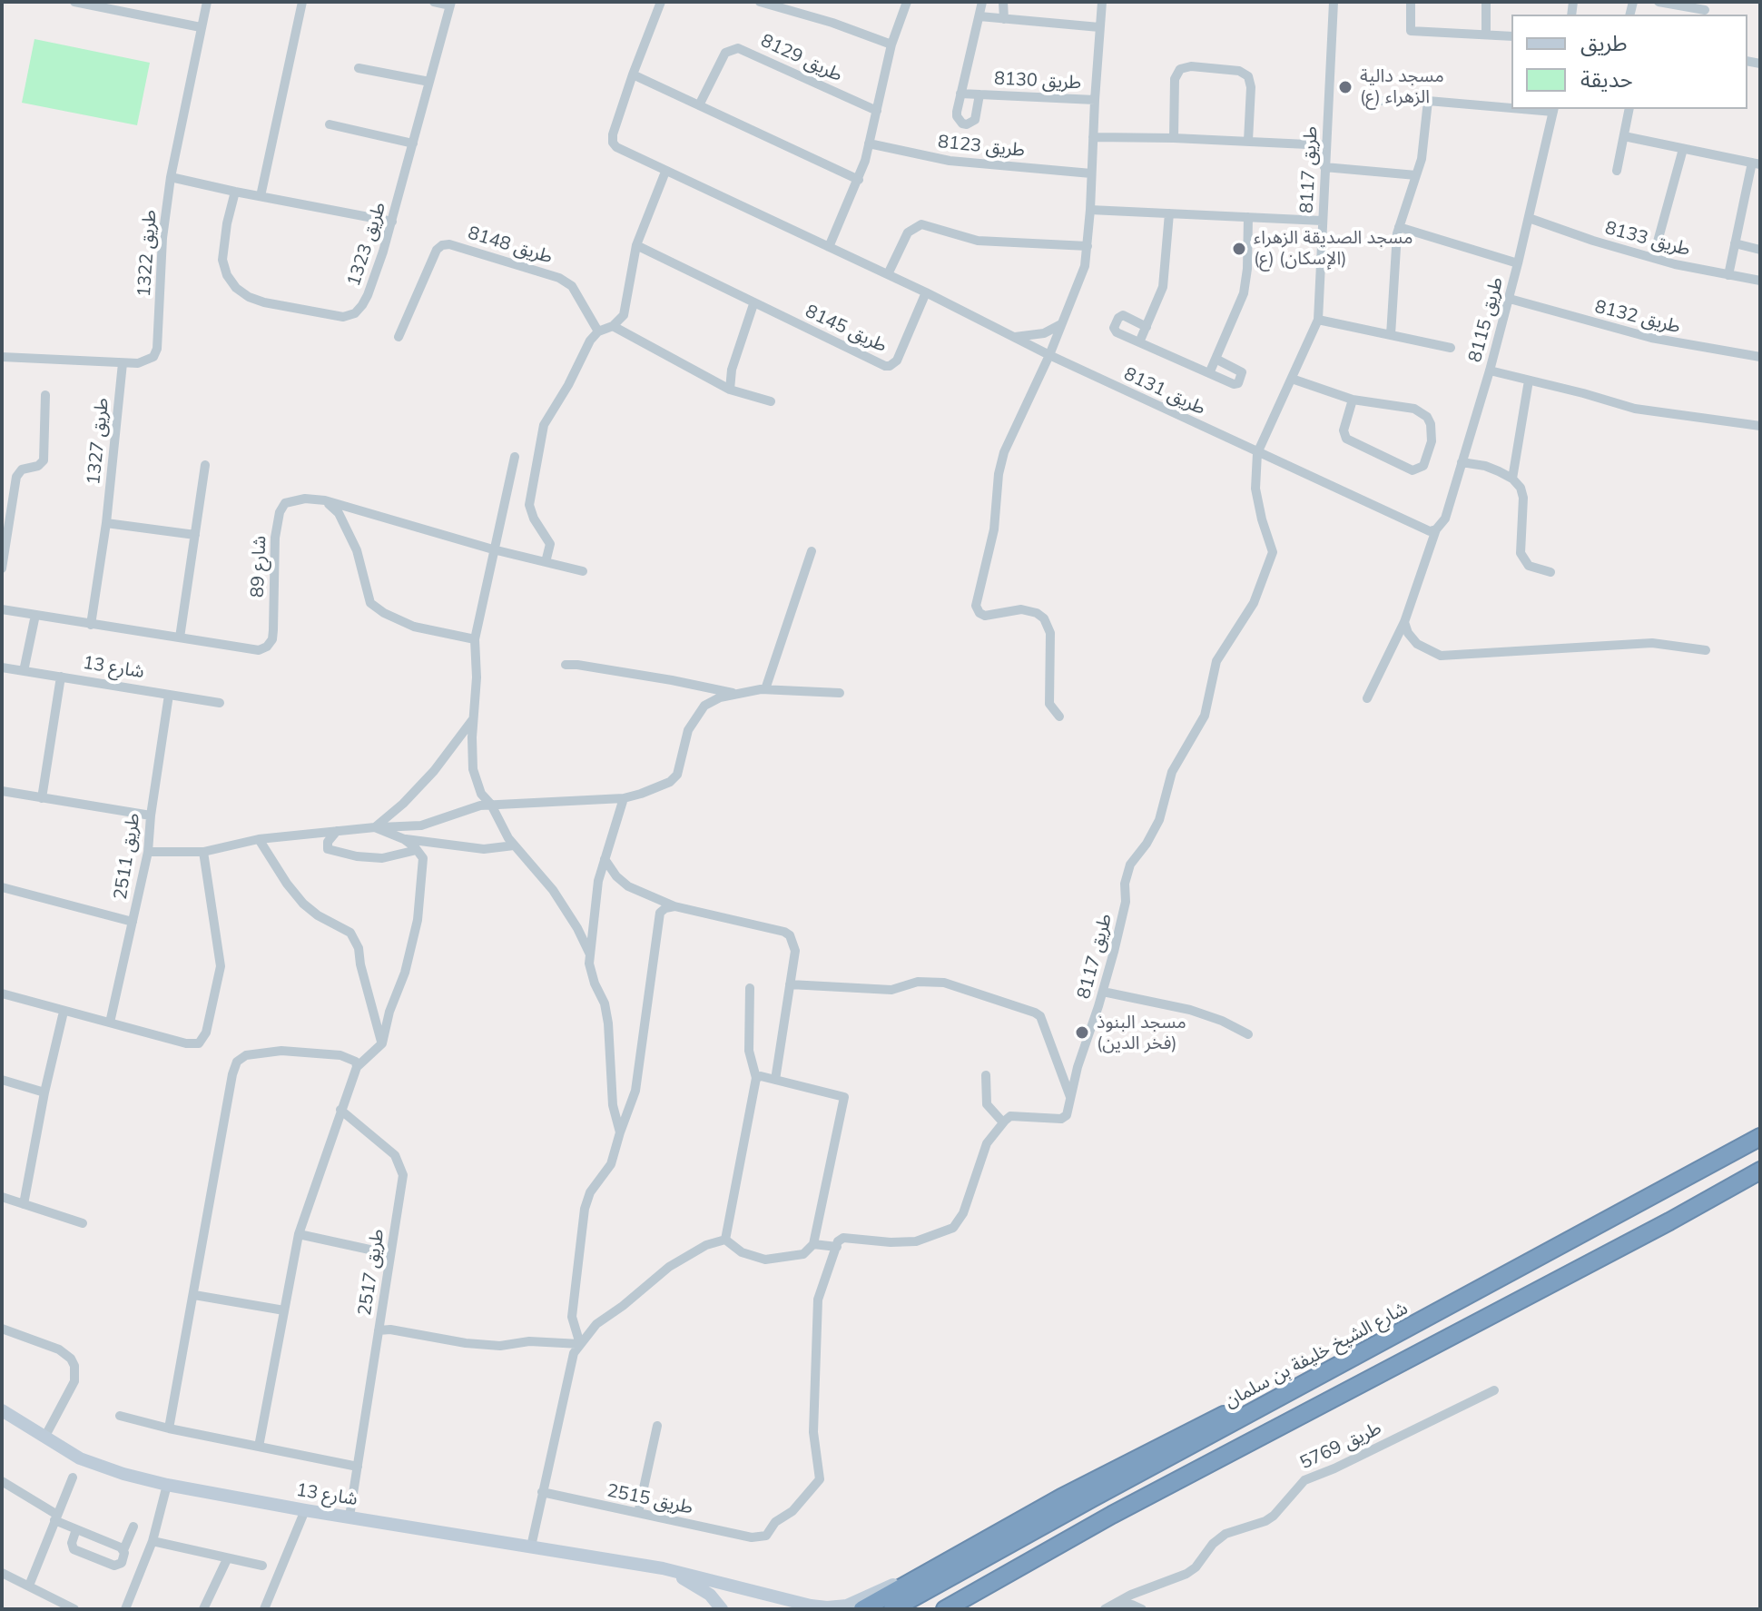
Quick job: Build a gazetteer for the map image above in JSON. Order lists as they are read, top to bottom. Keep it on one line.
{"streets":{"highway":["شارع الشيخ خليفة بن سلمان"],"street":["طريق 8129","طريق 8130","طريق 8123","طريق 8117","طريق 8133","طريق 1323","طريق 8148","طريق 1322","طريق 8132","طريق 8115","طريق 8145","طريق 8131","طريق 1327","شارع 89","شارع 13","طريق 2511","طريق 2517","طريق 5769","طريق 2515"]},"crossings":[["طريق 8117","طريق 8131"],["طريق 8133","طريق 8115"],["طريق 1322","طريق 1327"],["طريق 8132","طريق 8115"],["طريق 8115","طريق 8131"],["طريق 8145","طريق 8131"],["شارع 13","طريق 2511"],["شارع 13","طريق 2517"]],"places":["مسجد دالية الزهراء (ع)","مسجد الصديقة الزهراء (ع) (الإسكان)","مسجد البنوذ (فخر الدين)"],"legend":["طريق","حديقة"]}
